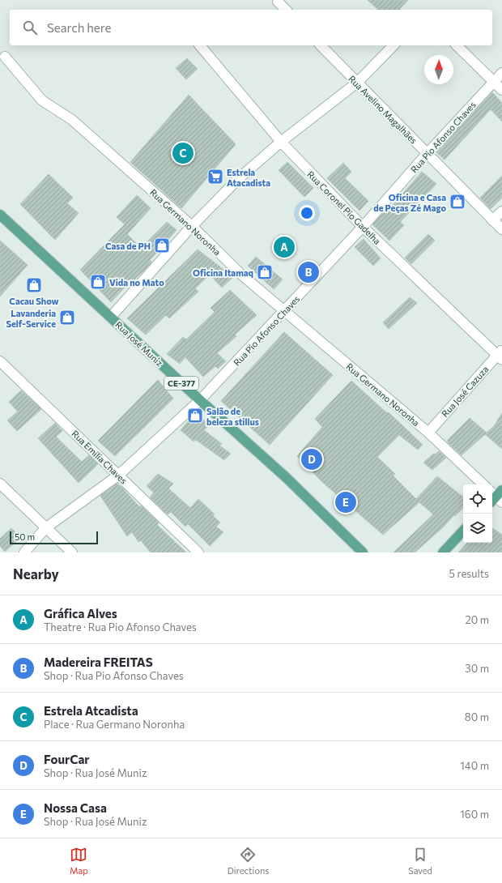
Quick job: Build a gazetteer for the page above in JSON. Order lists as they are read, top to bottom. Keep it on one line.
{"streets":{"main road":["Rua José Muniz","CE-377"],"street":["Rua Avelino Magalhães","Rua Pio Afonso Chaves","Rua Coronel Pio Gadelha","Rua Germano Noronha","Rua José Cazuza","Rua Emília Chaves"]},"crossings":[["Rua Avelino Magalhães","Rua Pio Afonso Chaves"],["Rua Pio Afonso Chaves","Rua Coronel Pio Gadelha"],["Rua Pio Afonso Chaves","Rua Germano Noronha"],["Rua Pio Afonso Chaves","Rua José Muniz"],["Rua Pio Afonso Chaves","Rua Emília Chaves"],["Rua Coronel Pio Gadelha","Rua José Cazuza"],["Rua Germano Noronha","Rua José Cazuza"]],"places":{"supermarket":["Estrela Atacadista"],"shop":["Oficina e Casa de Peças Zé Mago","Casa de PH","Oficina Itamaq","Vida no Mato","Cacau Show","Lavanderia Self-Service","Salão de beleza stillus"]},"scale_bar":"50 m","north":"top","page":{"search":"Search here","pins":["C","A","B","D","E"],"scale":"50 m","heading":["Nearby","5 results"],"list":[{"mark":"A","name":"Gráfica Alves","note":"Theatre · Rua Pio Afonso Chaves","value":"20 m"},{"mark":"B","name":"Madereira FREITAS","note":"Shop · Rua Pio Afonso Chaves","value":"30 m"},{"mark":"C","name":"Estrela Atcadista","note":"Place · Rua Germano Noronha","value":"80 m"},{"mark":"D","name":"FourCar","note":"Shop · Rua José Muniz","value":"140 m"},{"mark":"E","name":"Nossa Casa","note":"Shop · Rua José Muniz","value":"160 m"}],"nav":["Map","Directions","Saved"]}}
